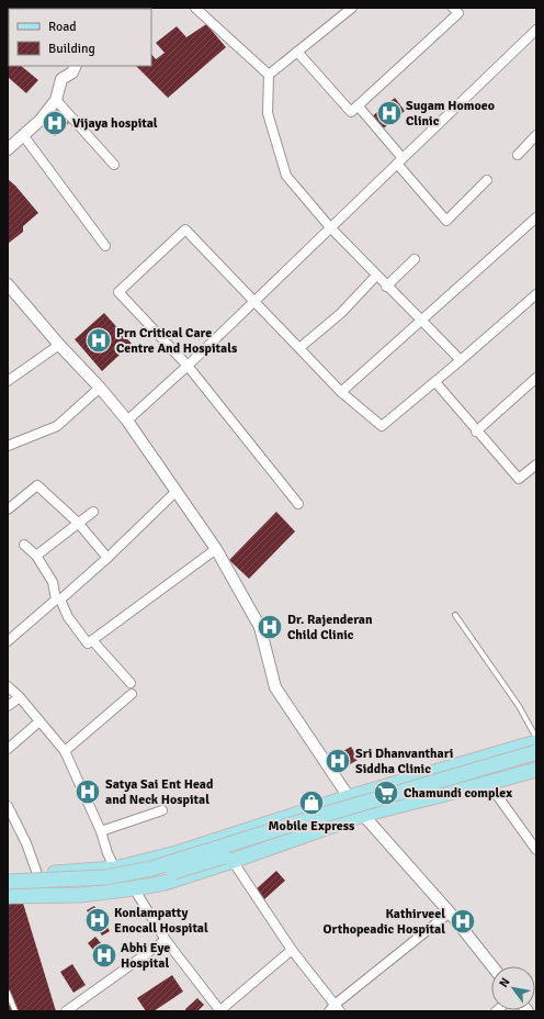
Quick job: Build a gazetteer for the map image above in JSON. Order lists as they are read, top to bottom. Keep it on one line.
{"places":{"hospital":["Sugam Homoeo Clinic","Vijaya hospital","Prn Critical Care Centre And Hospitals","Dr. Rajenderan Child Clinic","Sri Dhanvanthari Siddha Clinic","Satya Sai Ent Head and Neck Hospital","Konlampatty Enocall Hospital","Kathirveel Orthopeadic Hospital","Abhi Eye Hospital"],"supermarket":["Chamundi complex"],"shop":["Mobile Express"]},"legend":["Road","Building"],"north":"top left"}
